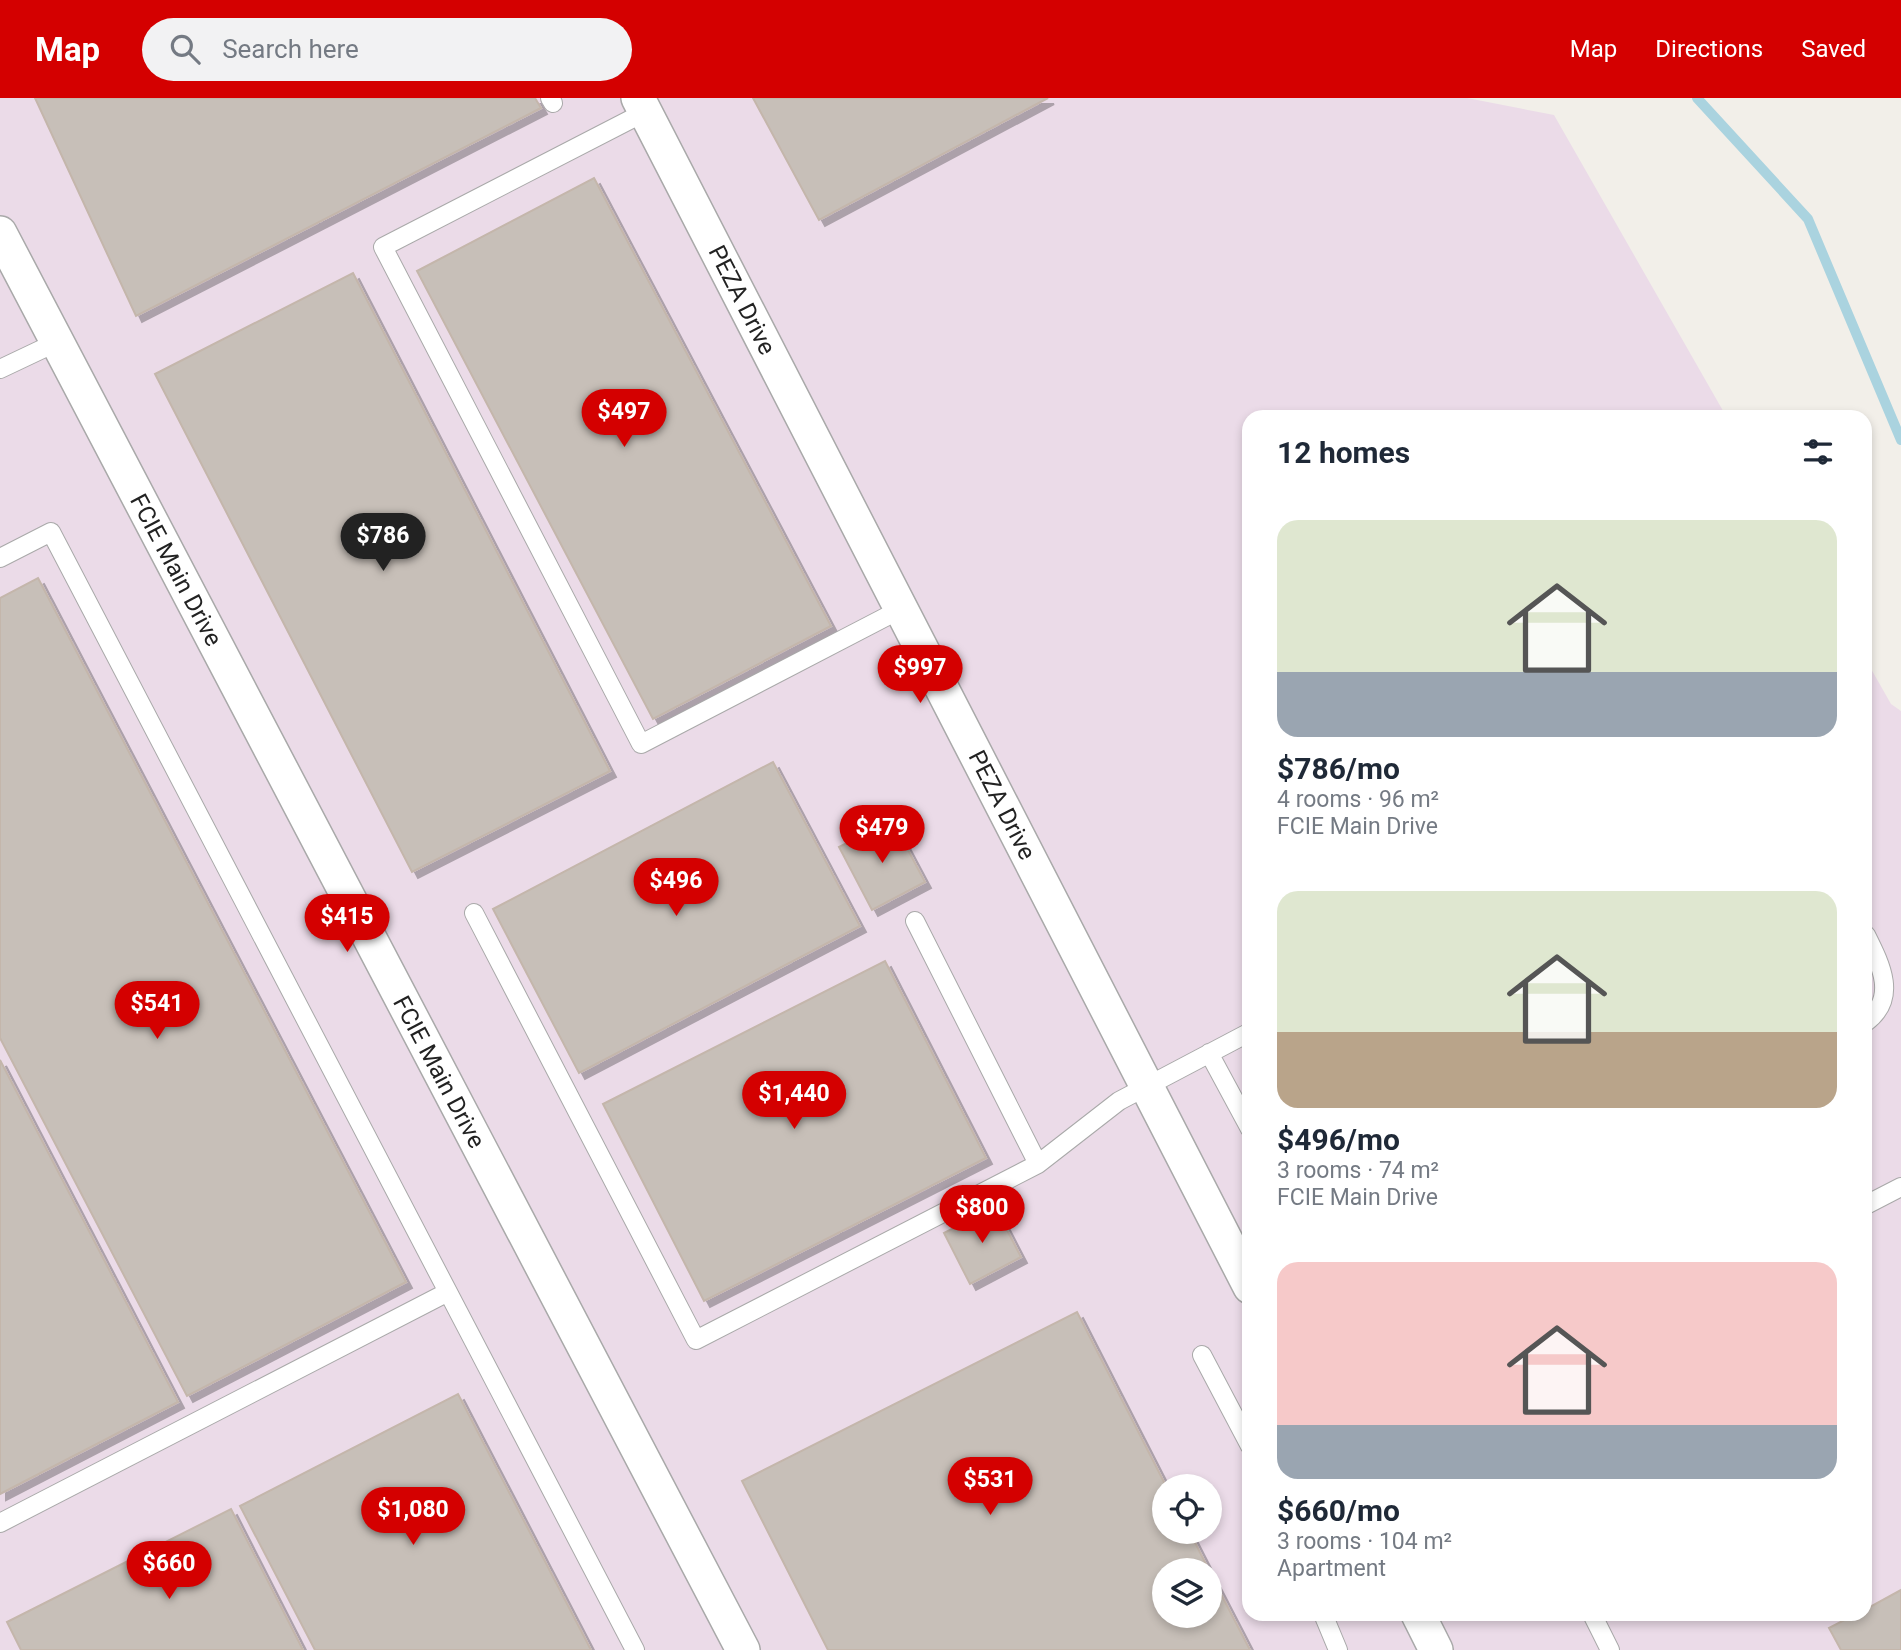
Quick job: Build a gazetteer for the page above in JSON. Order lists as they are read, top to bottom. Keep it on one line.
{"streets":{"street":["PEZA Drive","FCIE Main Drive"]},"page":{"header":"Map","search":"Search here","nav":["Map","Directions","Saved"],"price":["$497","$786","$997","$479","$496","$415","$541","$1,440","$800","$531","$1,080","$660"],"heading":"12 homes","list":[{"name":"$786/mo","note":"4 rooms · 96 m² · FCIE Main Drive"},{"name":"$496/mo","note":"3 rooms · 74 m² · FCIE Main Drive"},{"name":"$660/mo","note":"3 rooms · 104 m² · Apartment"}]}}
